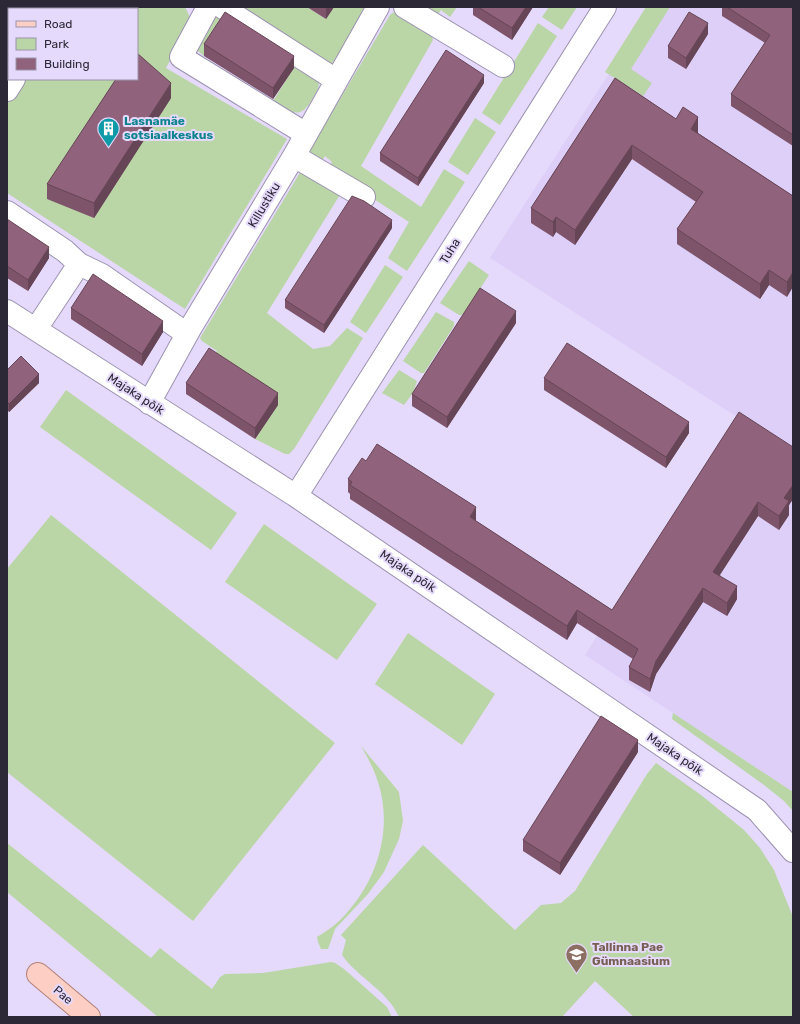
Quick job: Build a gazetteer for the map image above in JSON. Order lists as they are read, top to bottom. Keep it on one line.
{"streets":{"main road":["Pae"],"street":["Killustiku","Tuha","Majaka põik"]},"crossings":[["Killustiku","Majaka põik"],["Tuha","Majaka põik"]],"places":{"building":["Lasnamäe sotsiaalkeskus"],"school or university":["Tallinna Pae Gümnaasium"]},"legend":["Road","Park","Building"]}
